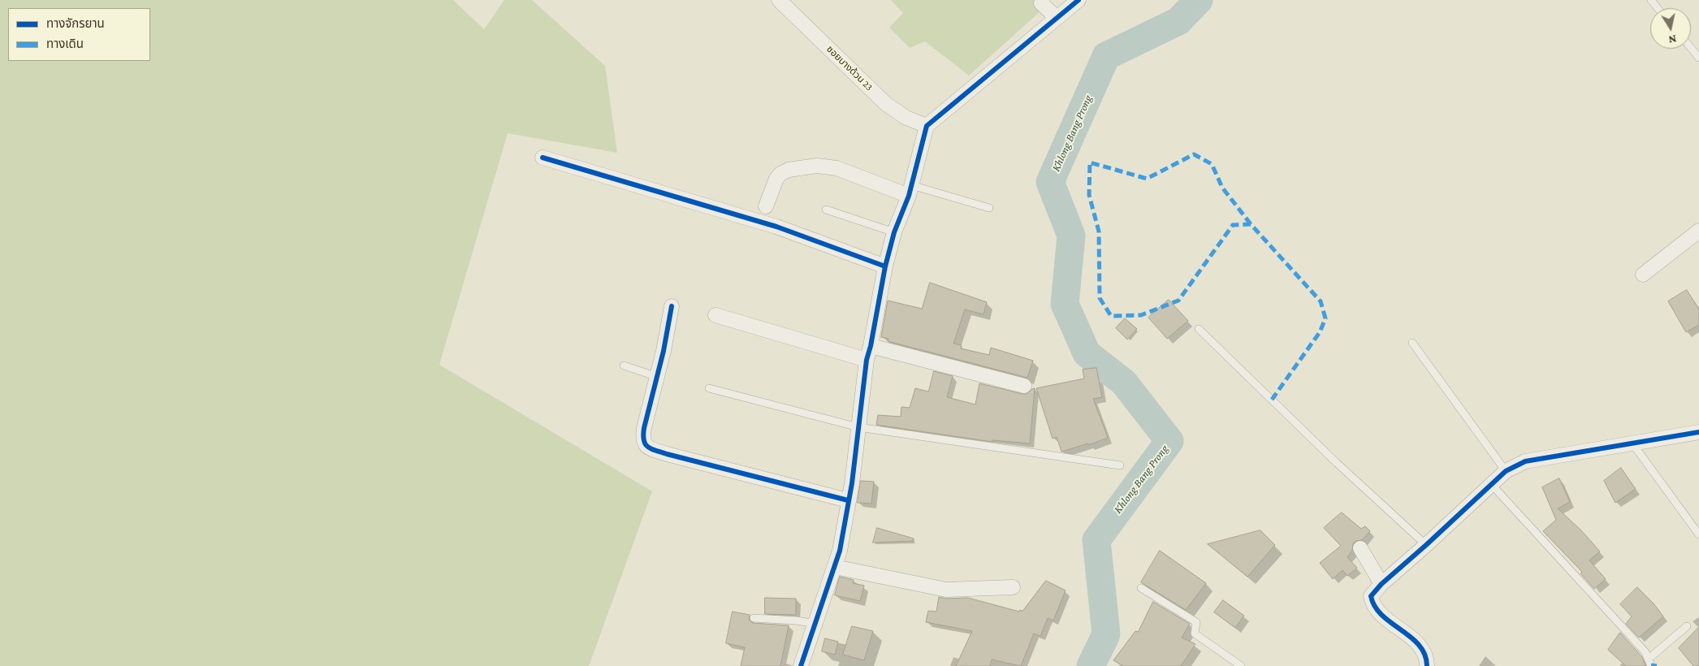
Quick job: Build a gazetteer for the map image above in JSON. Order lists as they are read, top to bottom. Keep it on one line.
{"streets":{"street":["ซอยบางด้วน 23"]},"water":["Khlong Bang Prong"],"legend":["ทางจักรยาน","ทางเดิน"],"north":"bottom"}
